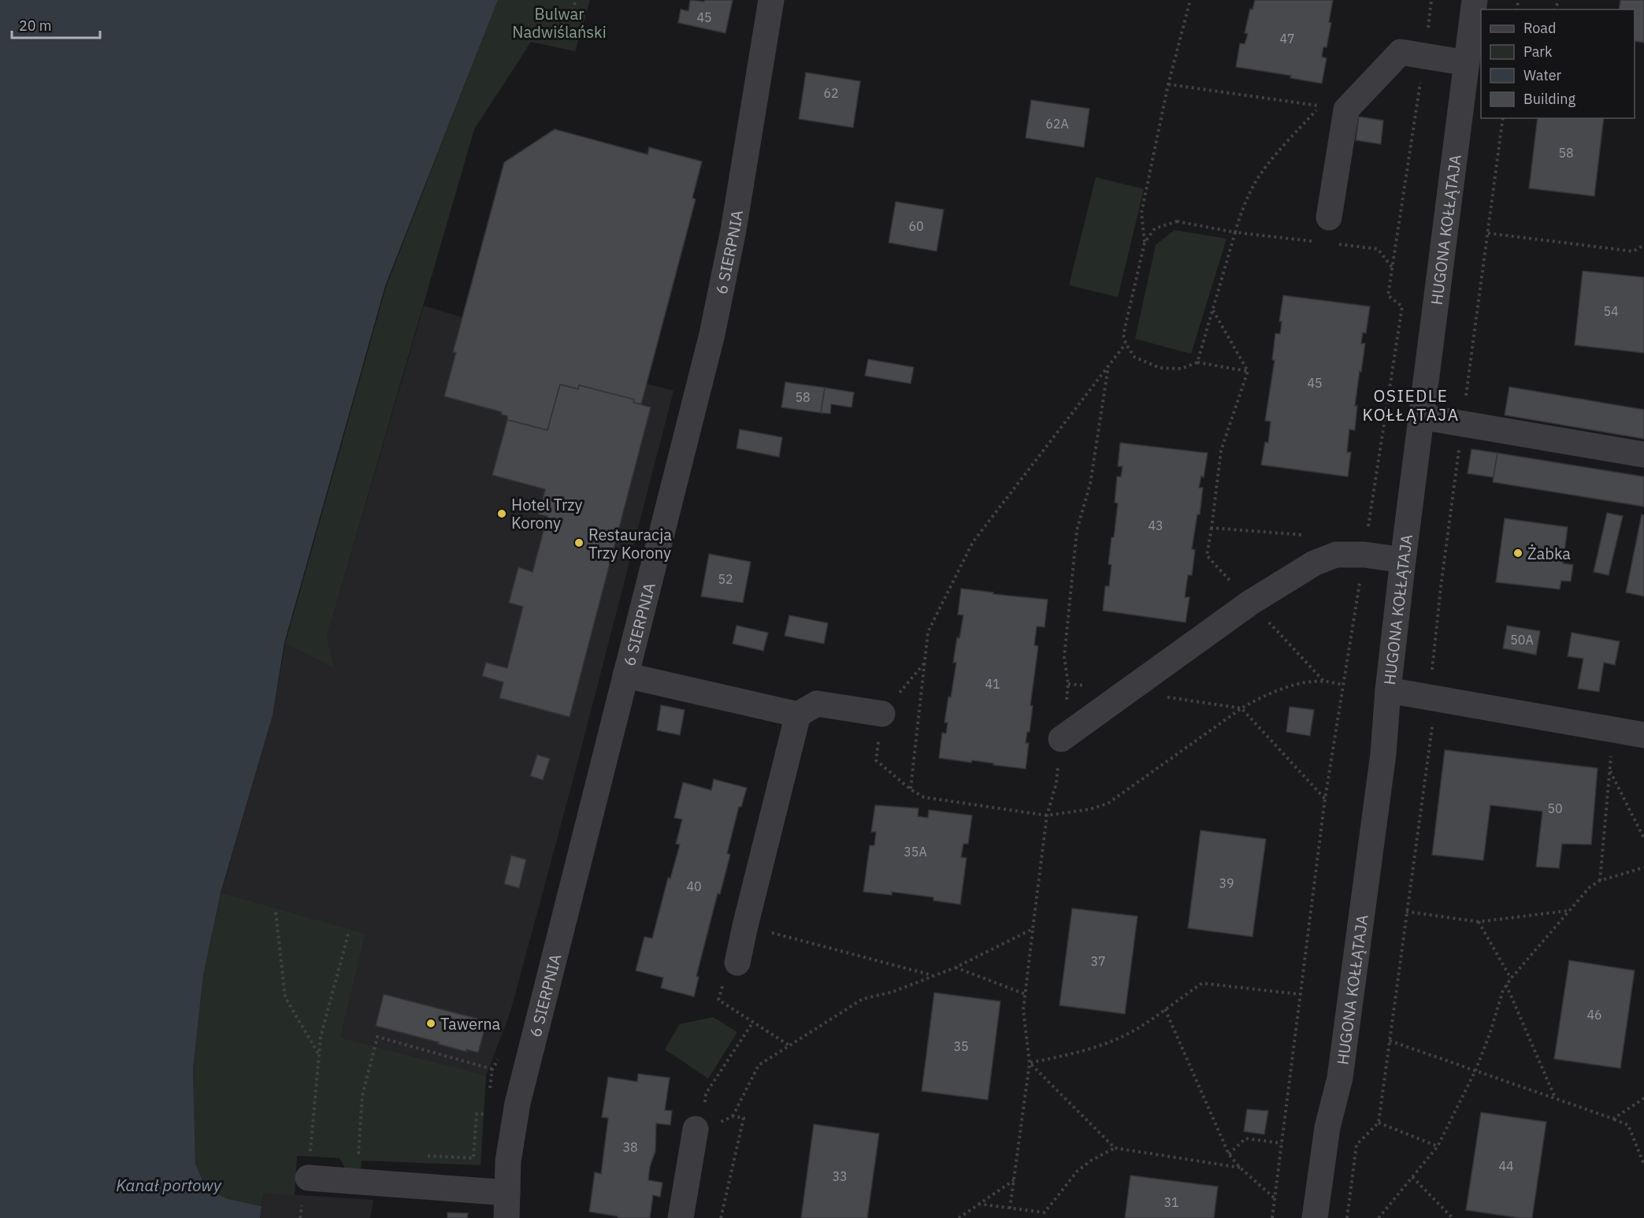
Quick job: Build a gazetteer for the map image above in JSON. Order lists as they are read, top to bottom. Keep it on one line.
{"streets":{"street":["HUGONA KOŁŁĄTAJA","6 SIERPNIA"]},"districts":["OSIEDLE KOŁŁĄTAJA"],"water":["Kanał portowy"],"parks":["Bulwar Nadwiślański"],"places":["Hotel Trzy Korony","Restauracja Trzy Korony","Żabka","Tawerna"],"house_numbers":["45","47","62","62A","58","60","54","45","58","43","52","50A","41","50","35A","39","40","37","46","35","38","44","33","31"],"legend":["Road","Park","Water","Building"],"scale_bar":"20 m"}
